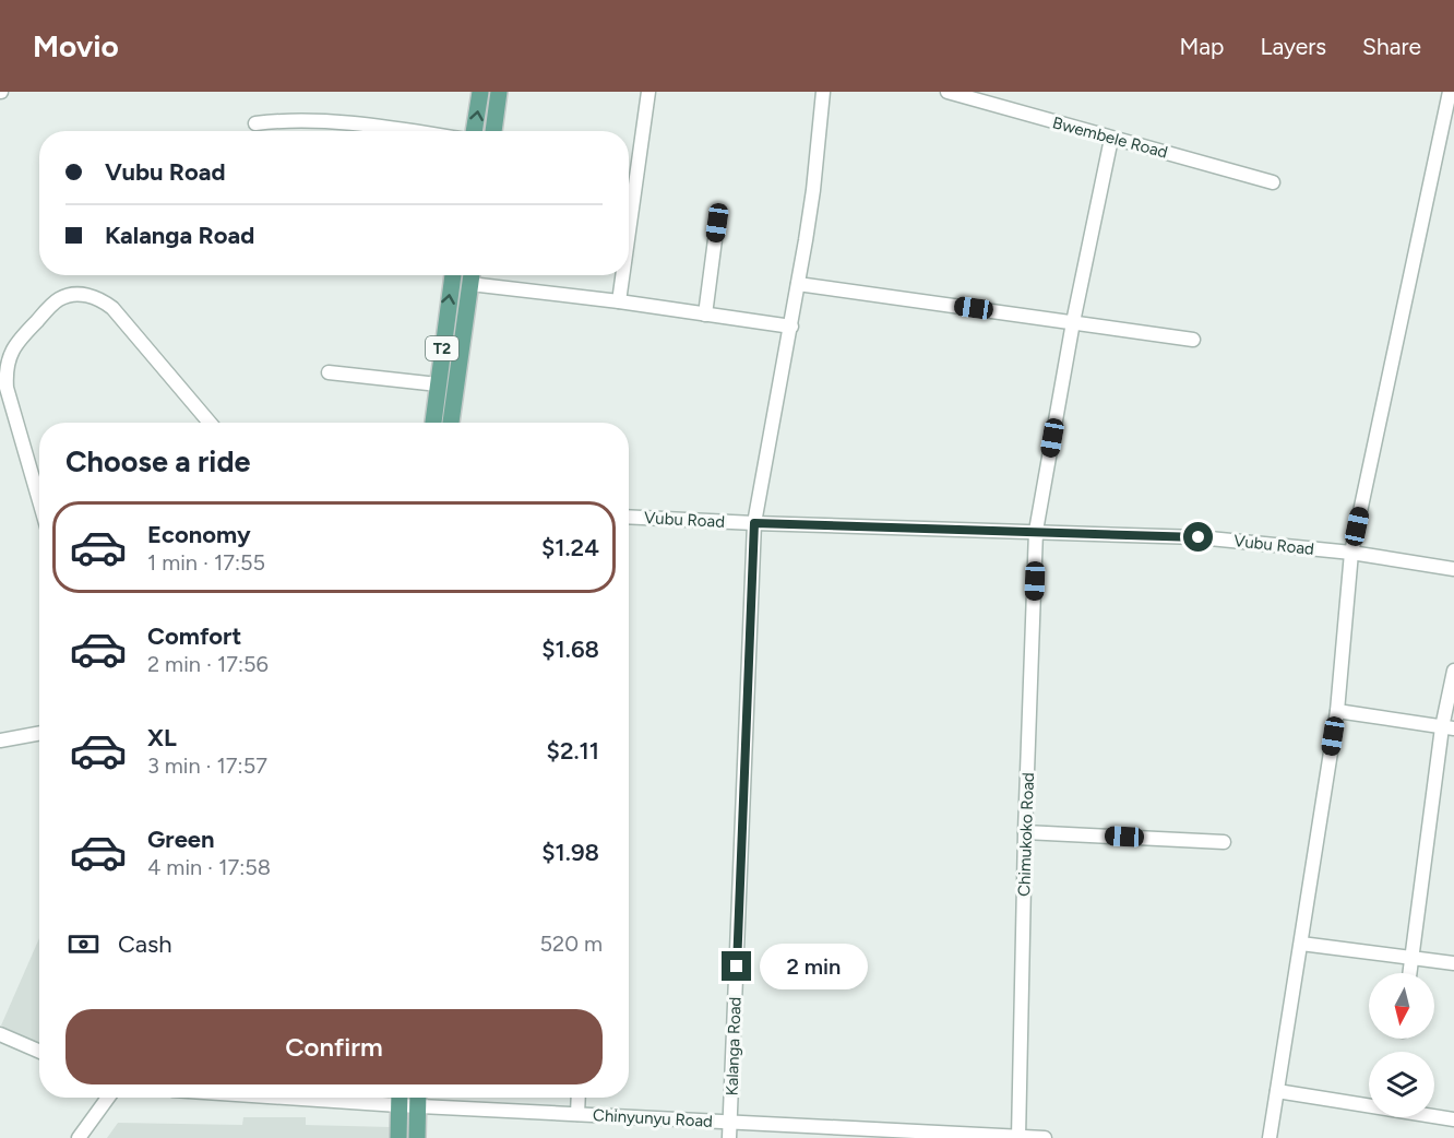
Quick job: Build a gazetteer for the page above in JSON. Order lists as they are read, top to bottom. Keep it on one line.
{"streets":{"main road":["T2"],"street":["Bwembele Road","Vubu Road","Chimukoko Road","Kalanga Road","Chinyunyu Road"]},"crossings":[["Bwembele Road","Chimukoko Road"],["Vubu Road","Chimukoko Road"],["Vubu Road","Kalanga Road"],["Chimukoko Road","Chinyunyu Road"],["Kalanga Road","Chinyunyu Road"]],"north":"bottom","page":{"header":"Movio","nav":["Map","Layers","Share"],"banner":["Vubu Road","Kalanga Road"],"heading":"Choose a ride","list":[{"name":"Economy","note":"1 min · 17:55","value":"$1.24"},{"name":"Comfort","note":"2 min · 17:56","value":"$1.68"},{"name":"XL","note":"3 min · 17:57","value":"$2.11"},{"name":"Green","note":"4 min · 17:58","value":"$1.98"}],"pay":["Cash","520 m"],"bubble":"2 min","buttons":"Confirm"}}
